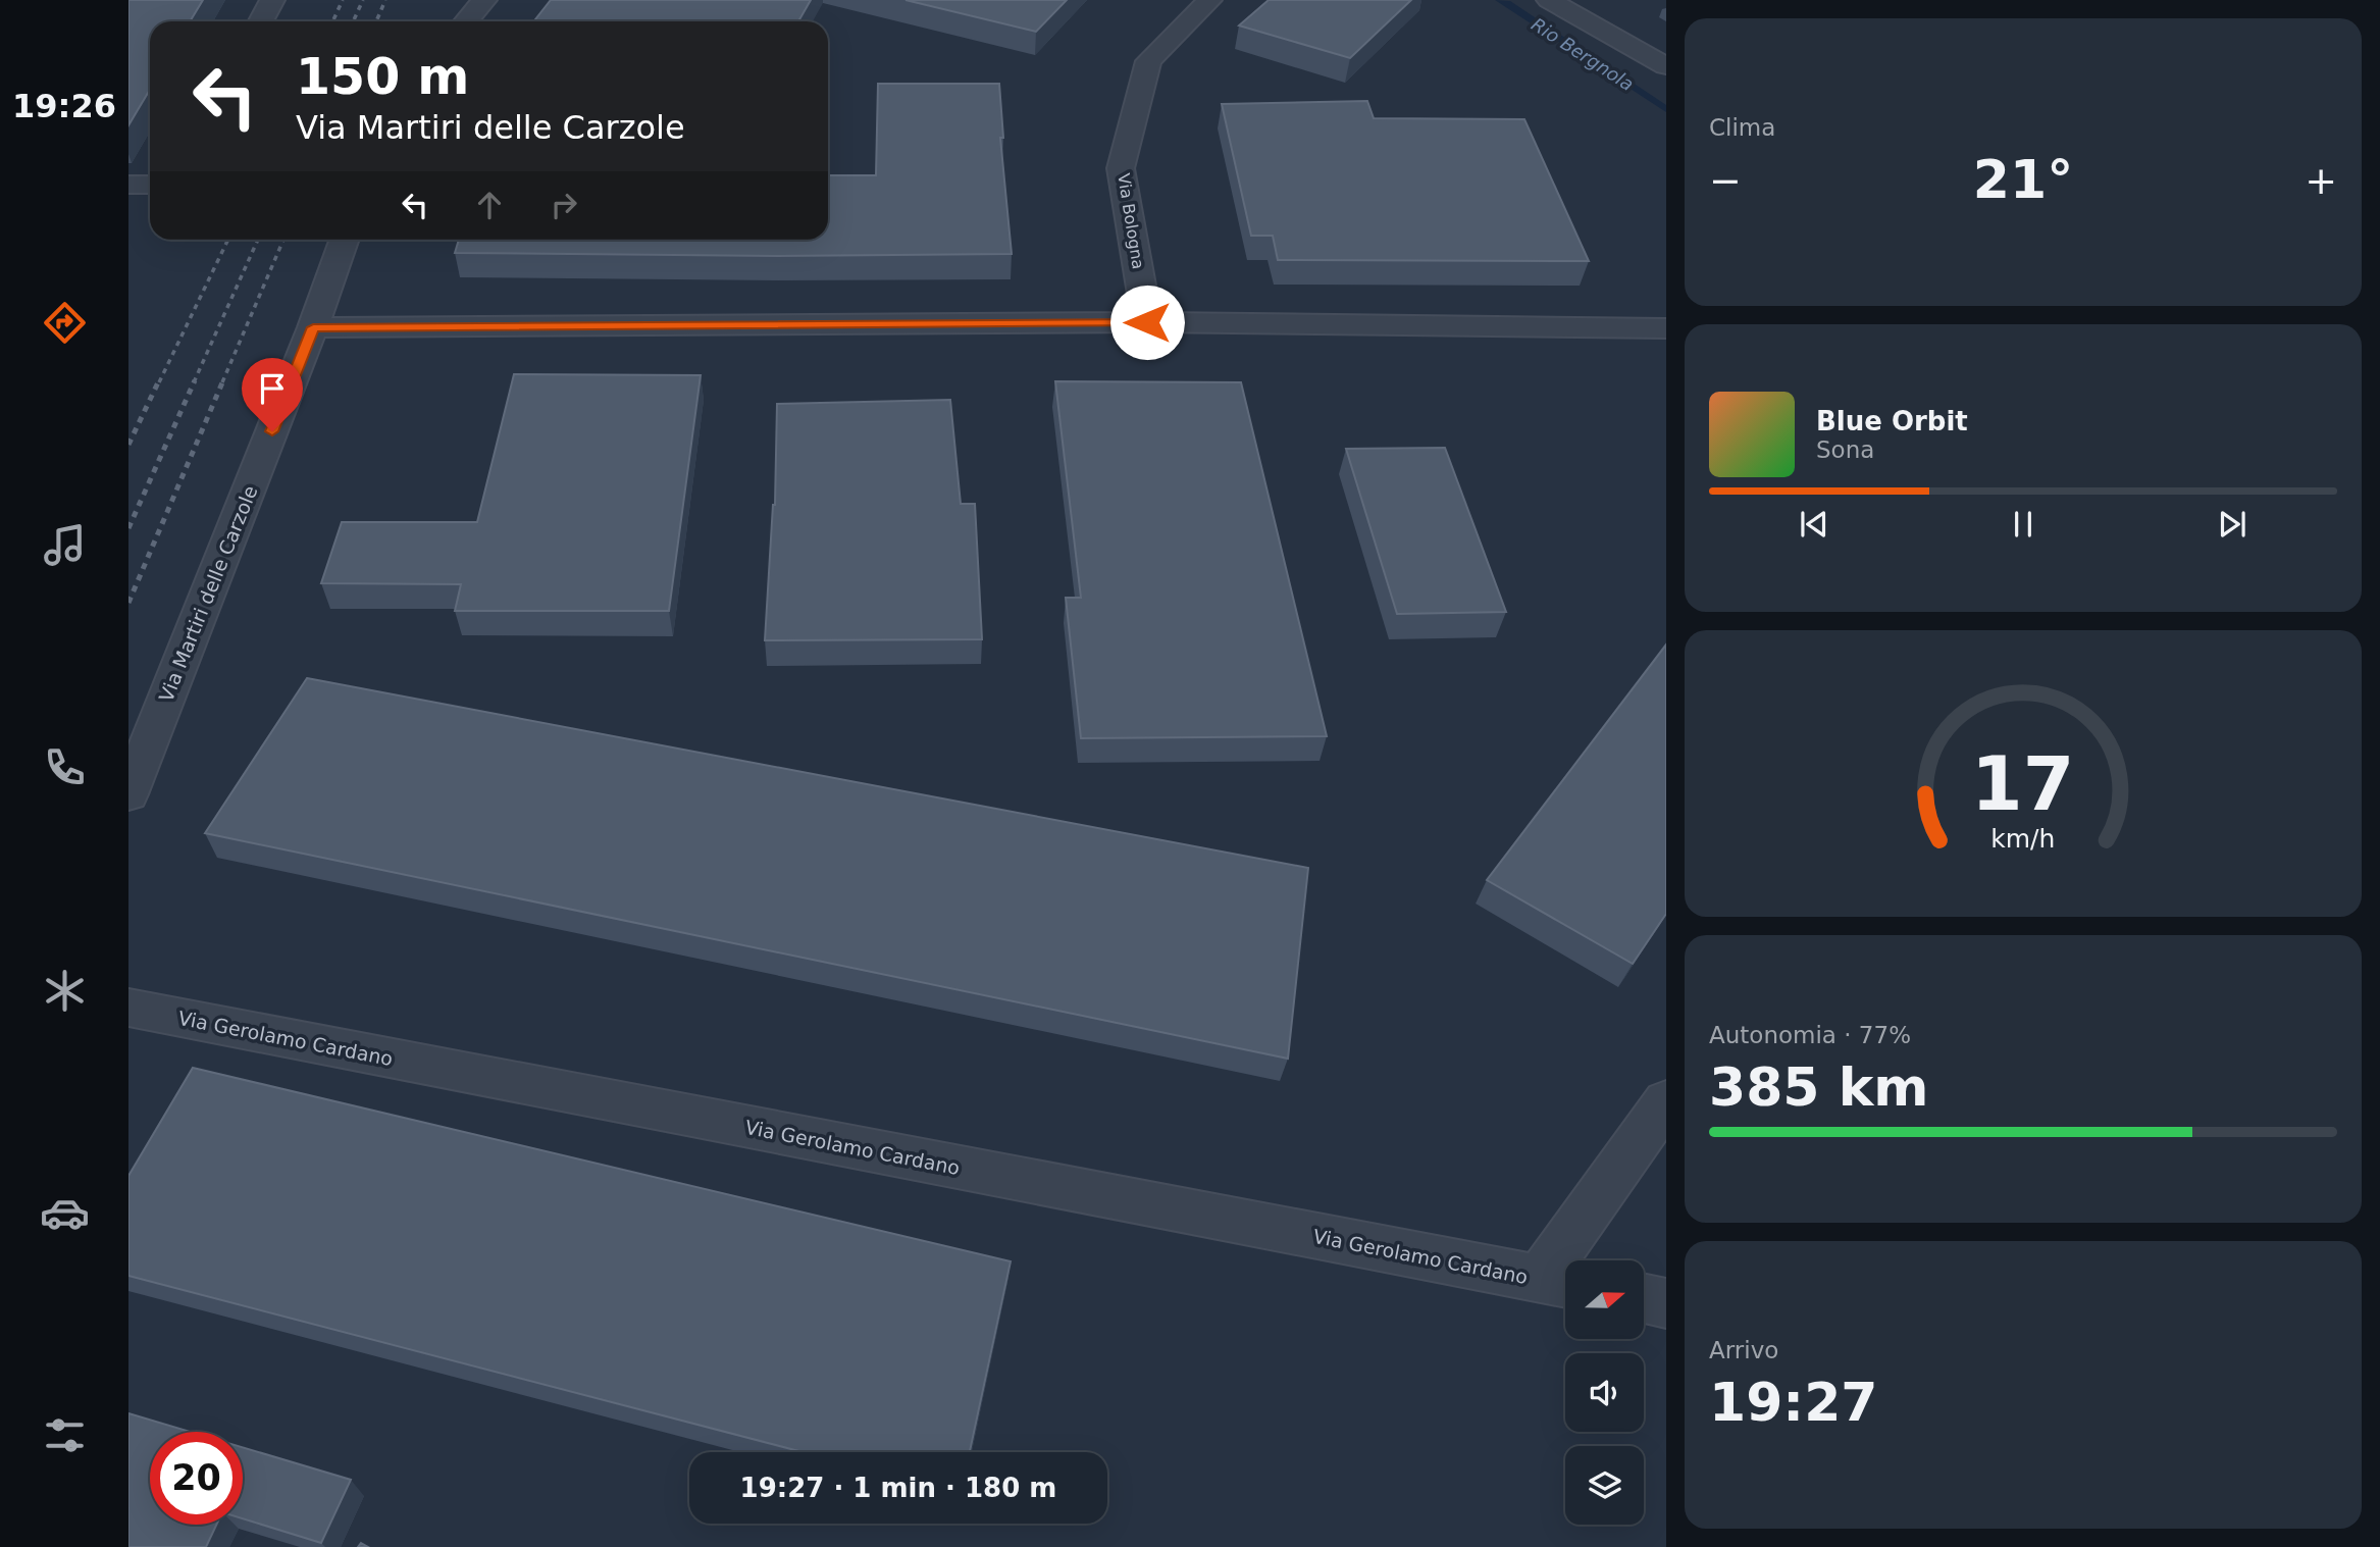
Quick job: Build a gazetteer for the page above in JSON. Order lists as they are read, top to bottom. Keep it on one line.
{"streets":{"street":["Via Bologna","Via Martiri delle Carzole","Via Gerolamo Cardano"]},"water":["Rio Bergnola"],"north":"right","page":{"tabs":"19:26","tile":["Clima",["Autonomia · 77%","385 km"],["Arrivo","19:27"]],"turn":["150 m","Via Martiri delle Carzole"],"heat":["−","21°","+"],"song":["Blue Orbit","Sona"],"limit":"20","trip":"19:27 · 1 min · 180 m","gauge":["17","km/h"]}}
